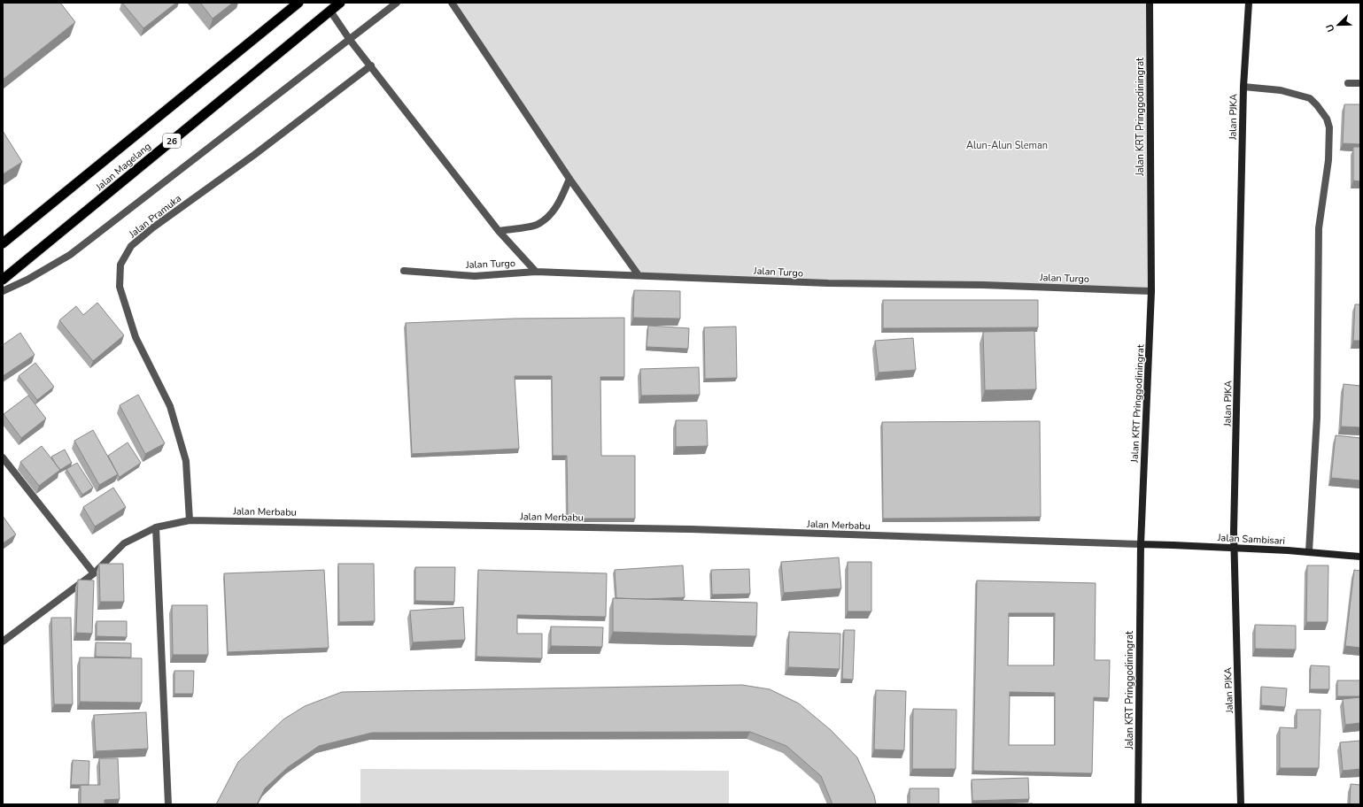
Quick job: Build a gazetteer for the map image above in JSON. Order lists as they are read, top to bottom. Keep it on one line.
{"streets":{"highway":["26","Jalan Magelang"],"main road":["Jalan KRT Pringgodiningrat","Jalan PJKA","Jalan Sambisari"],"street":["Jalan Pramuka","Jalan Turgo","Jalan Merbabu"]},"crossings":[["Jalan KRT Pringgodiningrat","Jalan Turgo"],["Jalan KRT Pringgodiningrat","Jalan Merbabu"],["Jalan KRT Pringgodiningrat","Jalan Sambisari"],["Jalan Pramuka","Jalan Merbabu"],["Jalan Merbabu","Jalan Sambisari"]],"parks":["Alun-Alun Sleman"],"north":"bottom left"}
